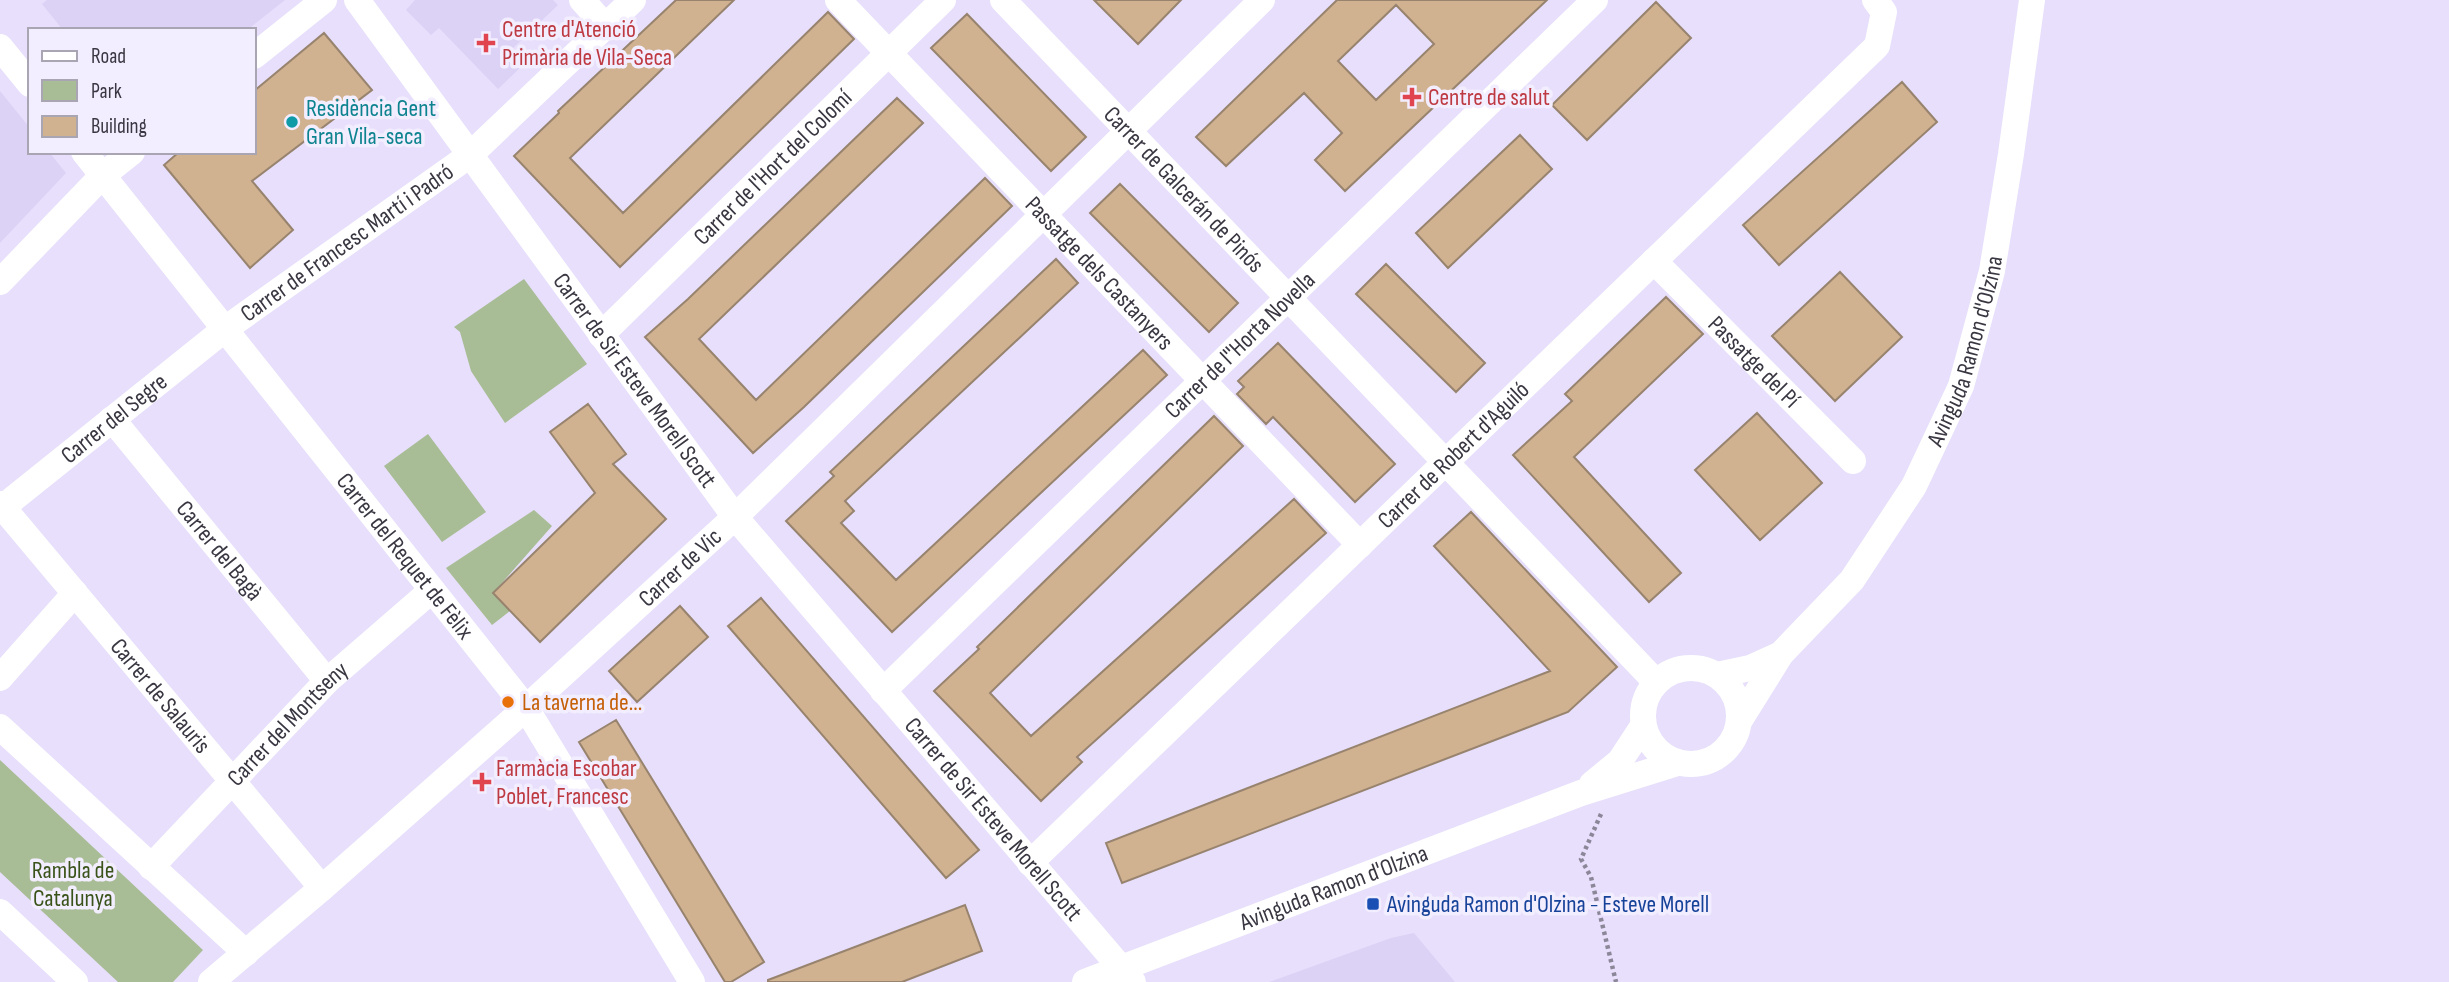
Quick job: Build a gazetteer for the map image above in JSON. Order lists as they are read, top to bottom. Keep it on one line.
{"streets":{"street":["Carrer de l'Hort del Colomí","Carrer de Galcerán de Pinós","Carrer de Francesc Martí i Padró","Passatge dels Castanyers","Carrer de l''Horta Novella","Avinguda Ramon d'Olzina","Passatge del Pí","Carrer de Sir Esteve Morell Scott","Carrer del Segre","Carrer de Robert d'Aguiló","Carrer del Bagà","Carrer del Requet de Fèlix","Carrer de Vic","Carrer de Salauris","Carrer del Montseny"]},"crossings":[["Carrer de l'Hort del Colomí","Passatge dels Castanyers"],["Carrer de l'Hort del Colomí","Carrer de Sir Esteve Morell Scott"],["Carrer de Galcerán de Pinós","Carrer de l''Horta Novella"],["Carrer de Galcerán de Pinós","Avinguda Ramon d'Olzina"],["Carrer de Galcerán de Pinós","Carrer de Robert d'Aguiló"],["Carrer de Galcerán de Pinós","Carrer de Vic"],["Carrer de Francesc Martí i Padró","Carrer de Sir Esteve Morell Scott"],["Carrer de Francesc Martí i Padró","Carrer del Segre"],["Carrer de Francesc Martí i Padró","Carrer del Requet de Fèlix"],["Passatge dels Castanyers","Carrer de l''Horta Novella"],["Passatge dels Castanyers","Carrer de Robert d'Aguiló"],["Passatge dels Castanyers","Carrer de Vic"],["Carrer de l''Horta Novella","Carrer de Sir Esteve Morell Scott"],["Avinguda Ramon d'Olzina","Carrer de Sir Esteve Morell Scott"],["Passatge del Pí","Carrer de Robert d'Aguiló"],["Carrer de Sir Esteve Morell Scott","Carrer de Robert d'Aguiló"],["Carrer de Sir Esteve Morell Scott","Carrer de Vic"],["Carrer del Segre","Carrer del Bagà"],["Carrer del Segre","Carrer del Requet de Fèlix"],["Carrer del Segre","Carrer de Salauris"],["Carrer del Bagà","Carrer del Montseny"],["Carrer del Requet de Fèlix","Carrer de Vic"],["Carrer del Requet de Fèlix","Carrer del Montseny"],["Carrer de Vic","Carrer de Salauris"],["Carrer de Salauris","Carrer del Montseny"]],"parks":["Rambla de Catalunya"],"places":{"health":["Centre d'Atenció Primària de Vila-Seca","Centre de salut","Farmàcia Escobar Poblet, Francesc"],"other":["Residència Gent Gran Vila-seca","La taverna de..."],"transit":["Avinguda Ramon d'Olzina - Esteve Morell"]},"legend":["Road","Park","Building"]}
